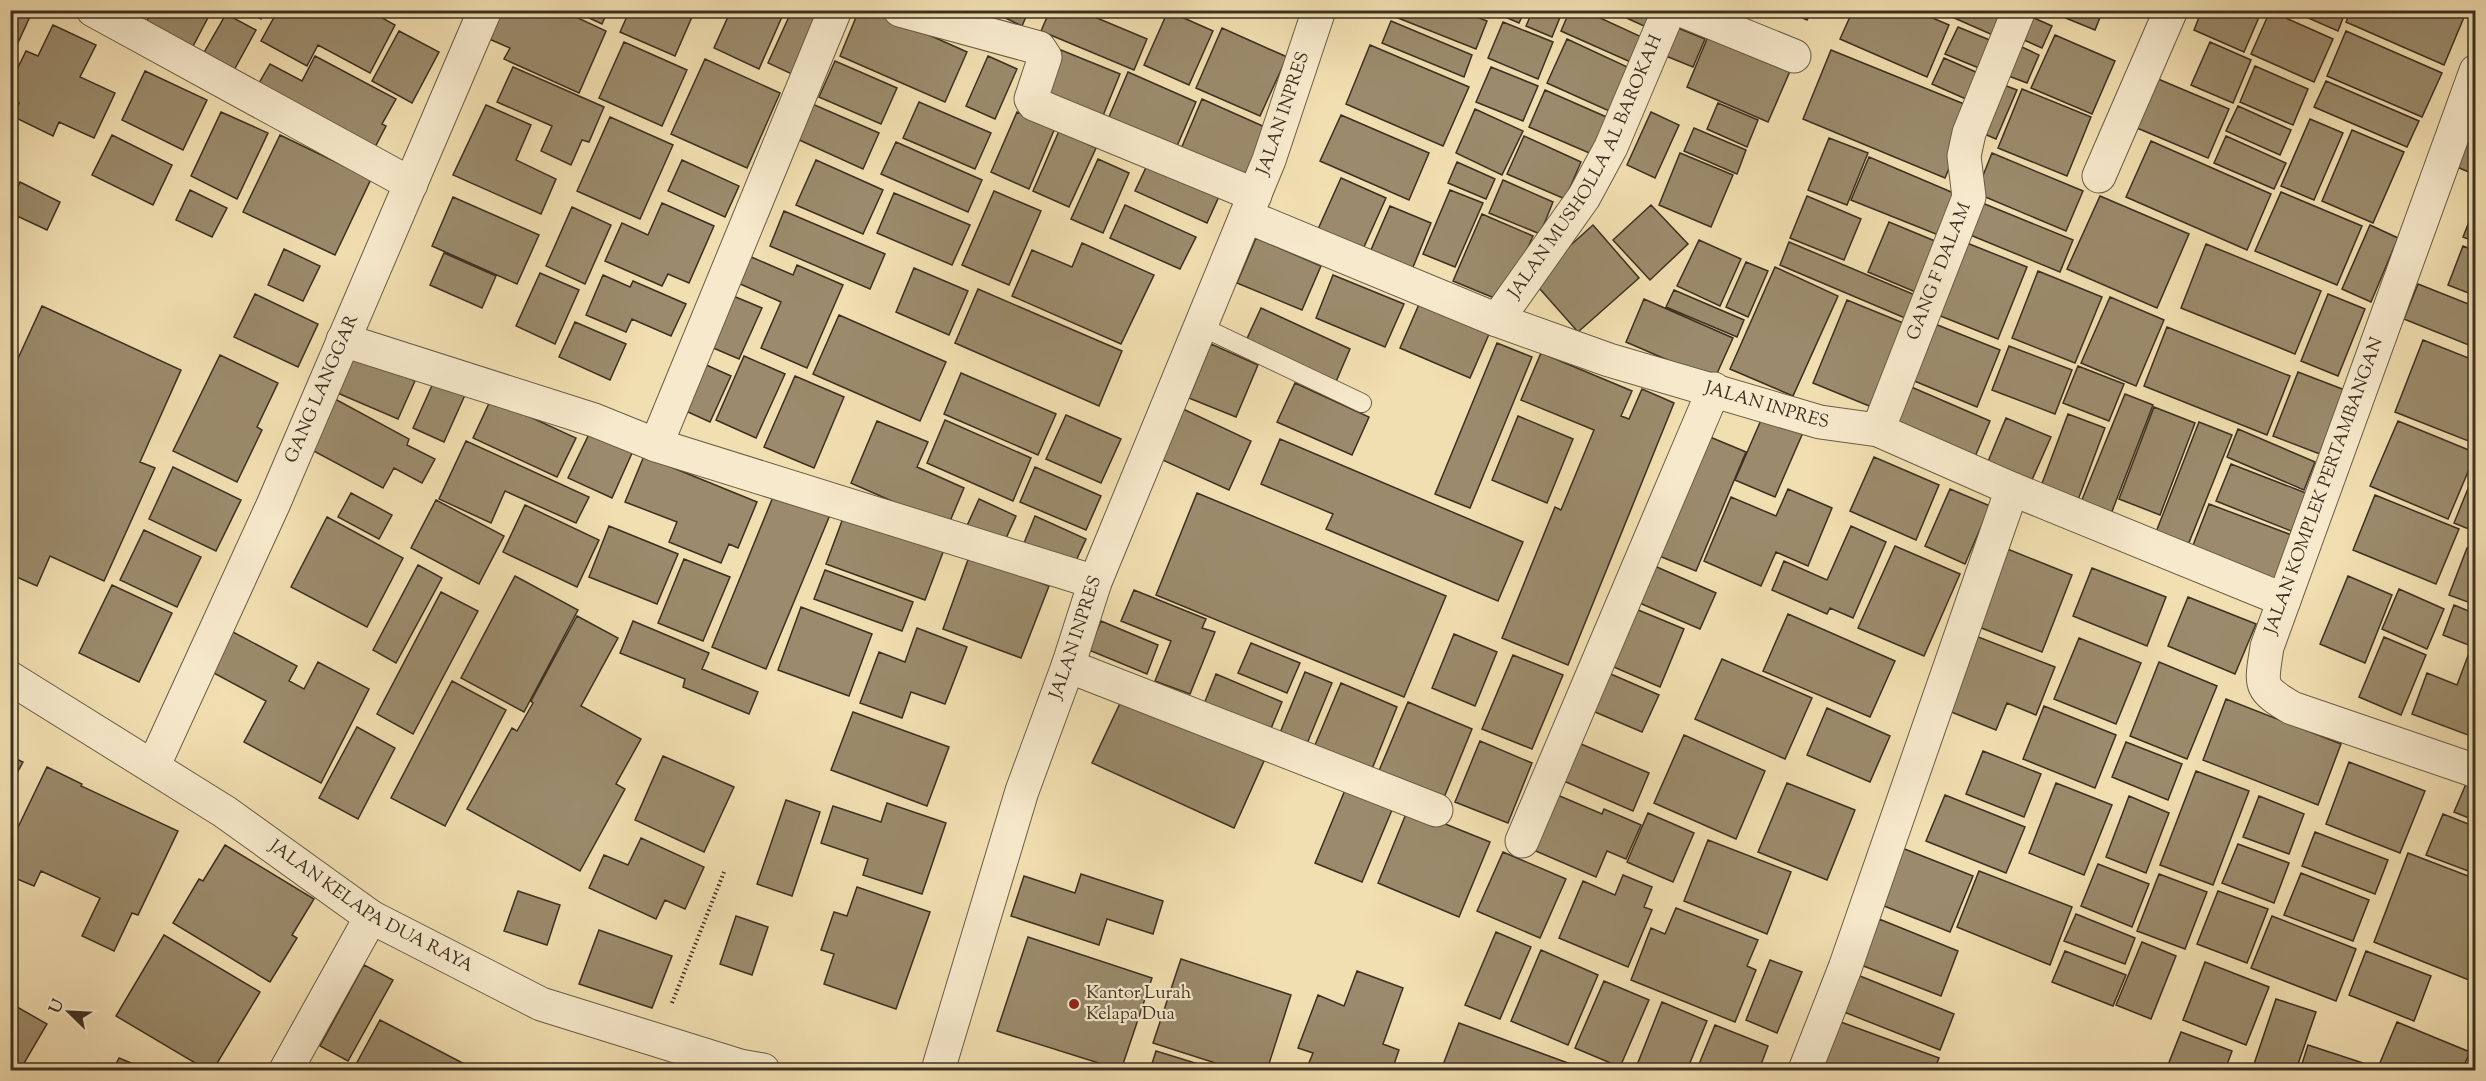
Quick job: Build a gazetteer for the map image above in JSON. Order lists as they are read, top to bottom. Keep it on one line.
{"streets":{"street":["JALAN INPRES","JALAN MUSHOLLA AL BAROKAH","GANG F DALAM","GANG LANGGAR","JALAN KOMPLEK PERTAMBANGAN","JALAN KELAPA DUA RAYA"]},"crossings":[["JALAN INPRES","JALAN MUSHOLLA AL BAROKAH"],["JALAN INPRES","GANG F DALAM"],["JALAN INPRES","JALAN KOMPLEK PERTAMBANGAN"],["GANG LANGGAR","JALAN KELAPA DUA RAYA"]],"places":["Kantor Lurah Kelapa Dua"],"north":"top left"}
